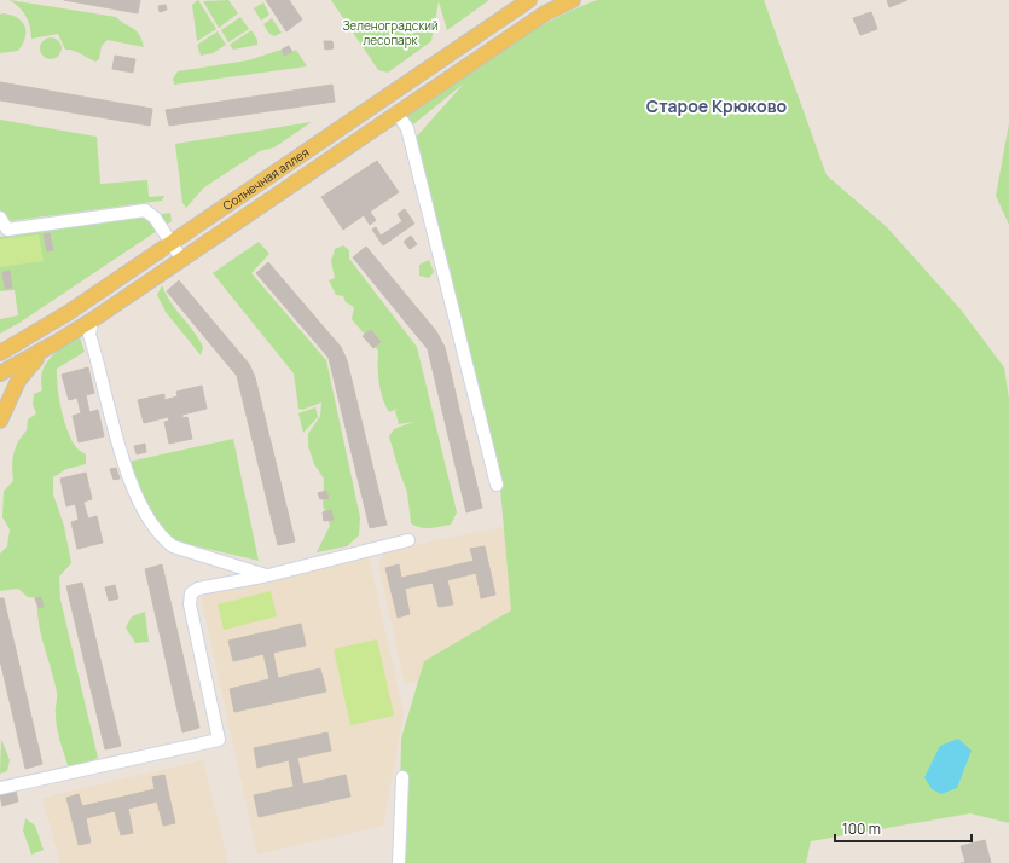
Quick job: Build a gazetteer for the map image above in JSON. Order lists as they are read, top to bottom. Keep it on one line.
{"streets":{"main road":["Солнечная аллея"]},"districts":["Старое Крюково"],"parks":["Зеленоградский лесопарк"],"scale_bar":"100 m"}
